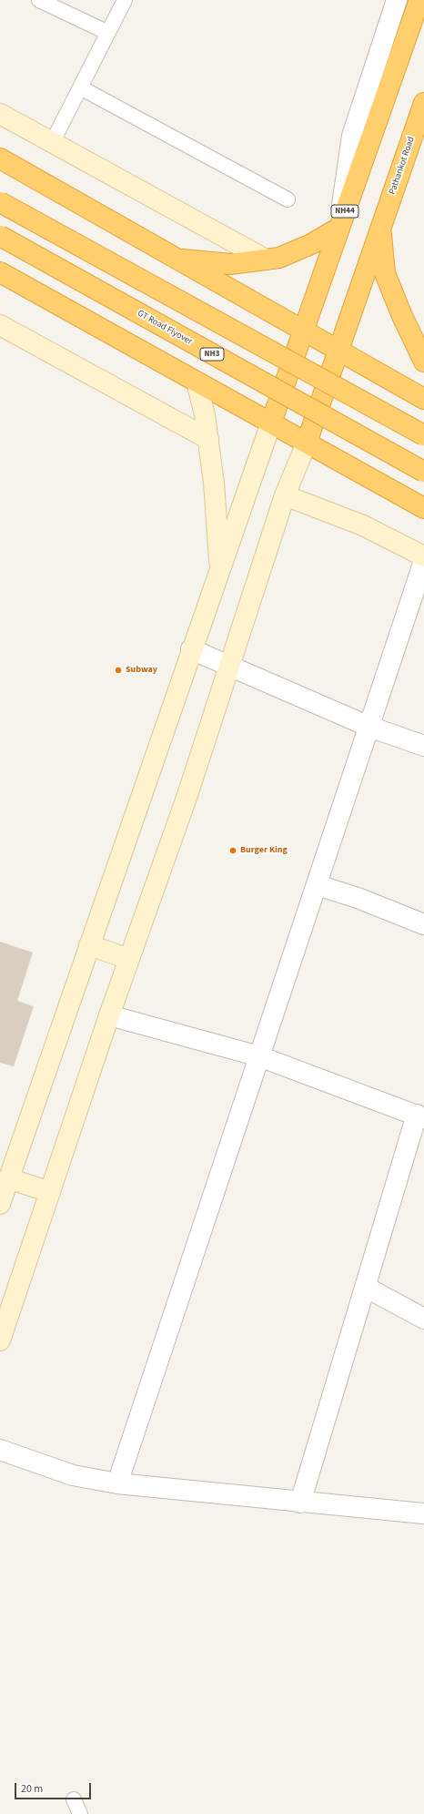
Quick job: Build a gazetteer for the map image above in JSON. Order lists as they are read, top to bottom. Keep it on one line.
{"streets":{"highway":["Pathankot Road","NH44","GT Road Flyover","NH3"]},"places":["Subway","Burger King"],"scale_bar":"20 m"}
